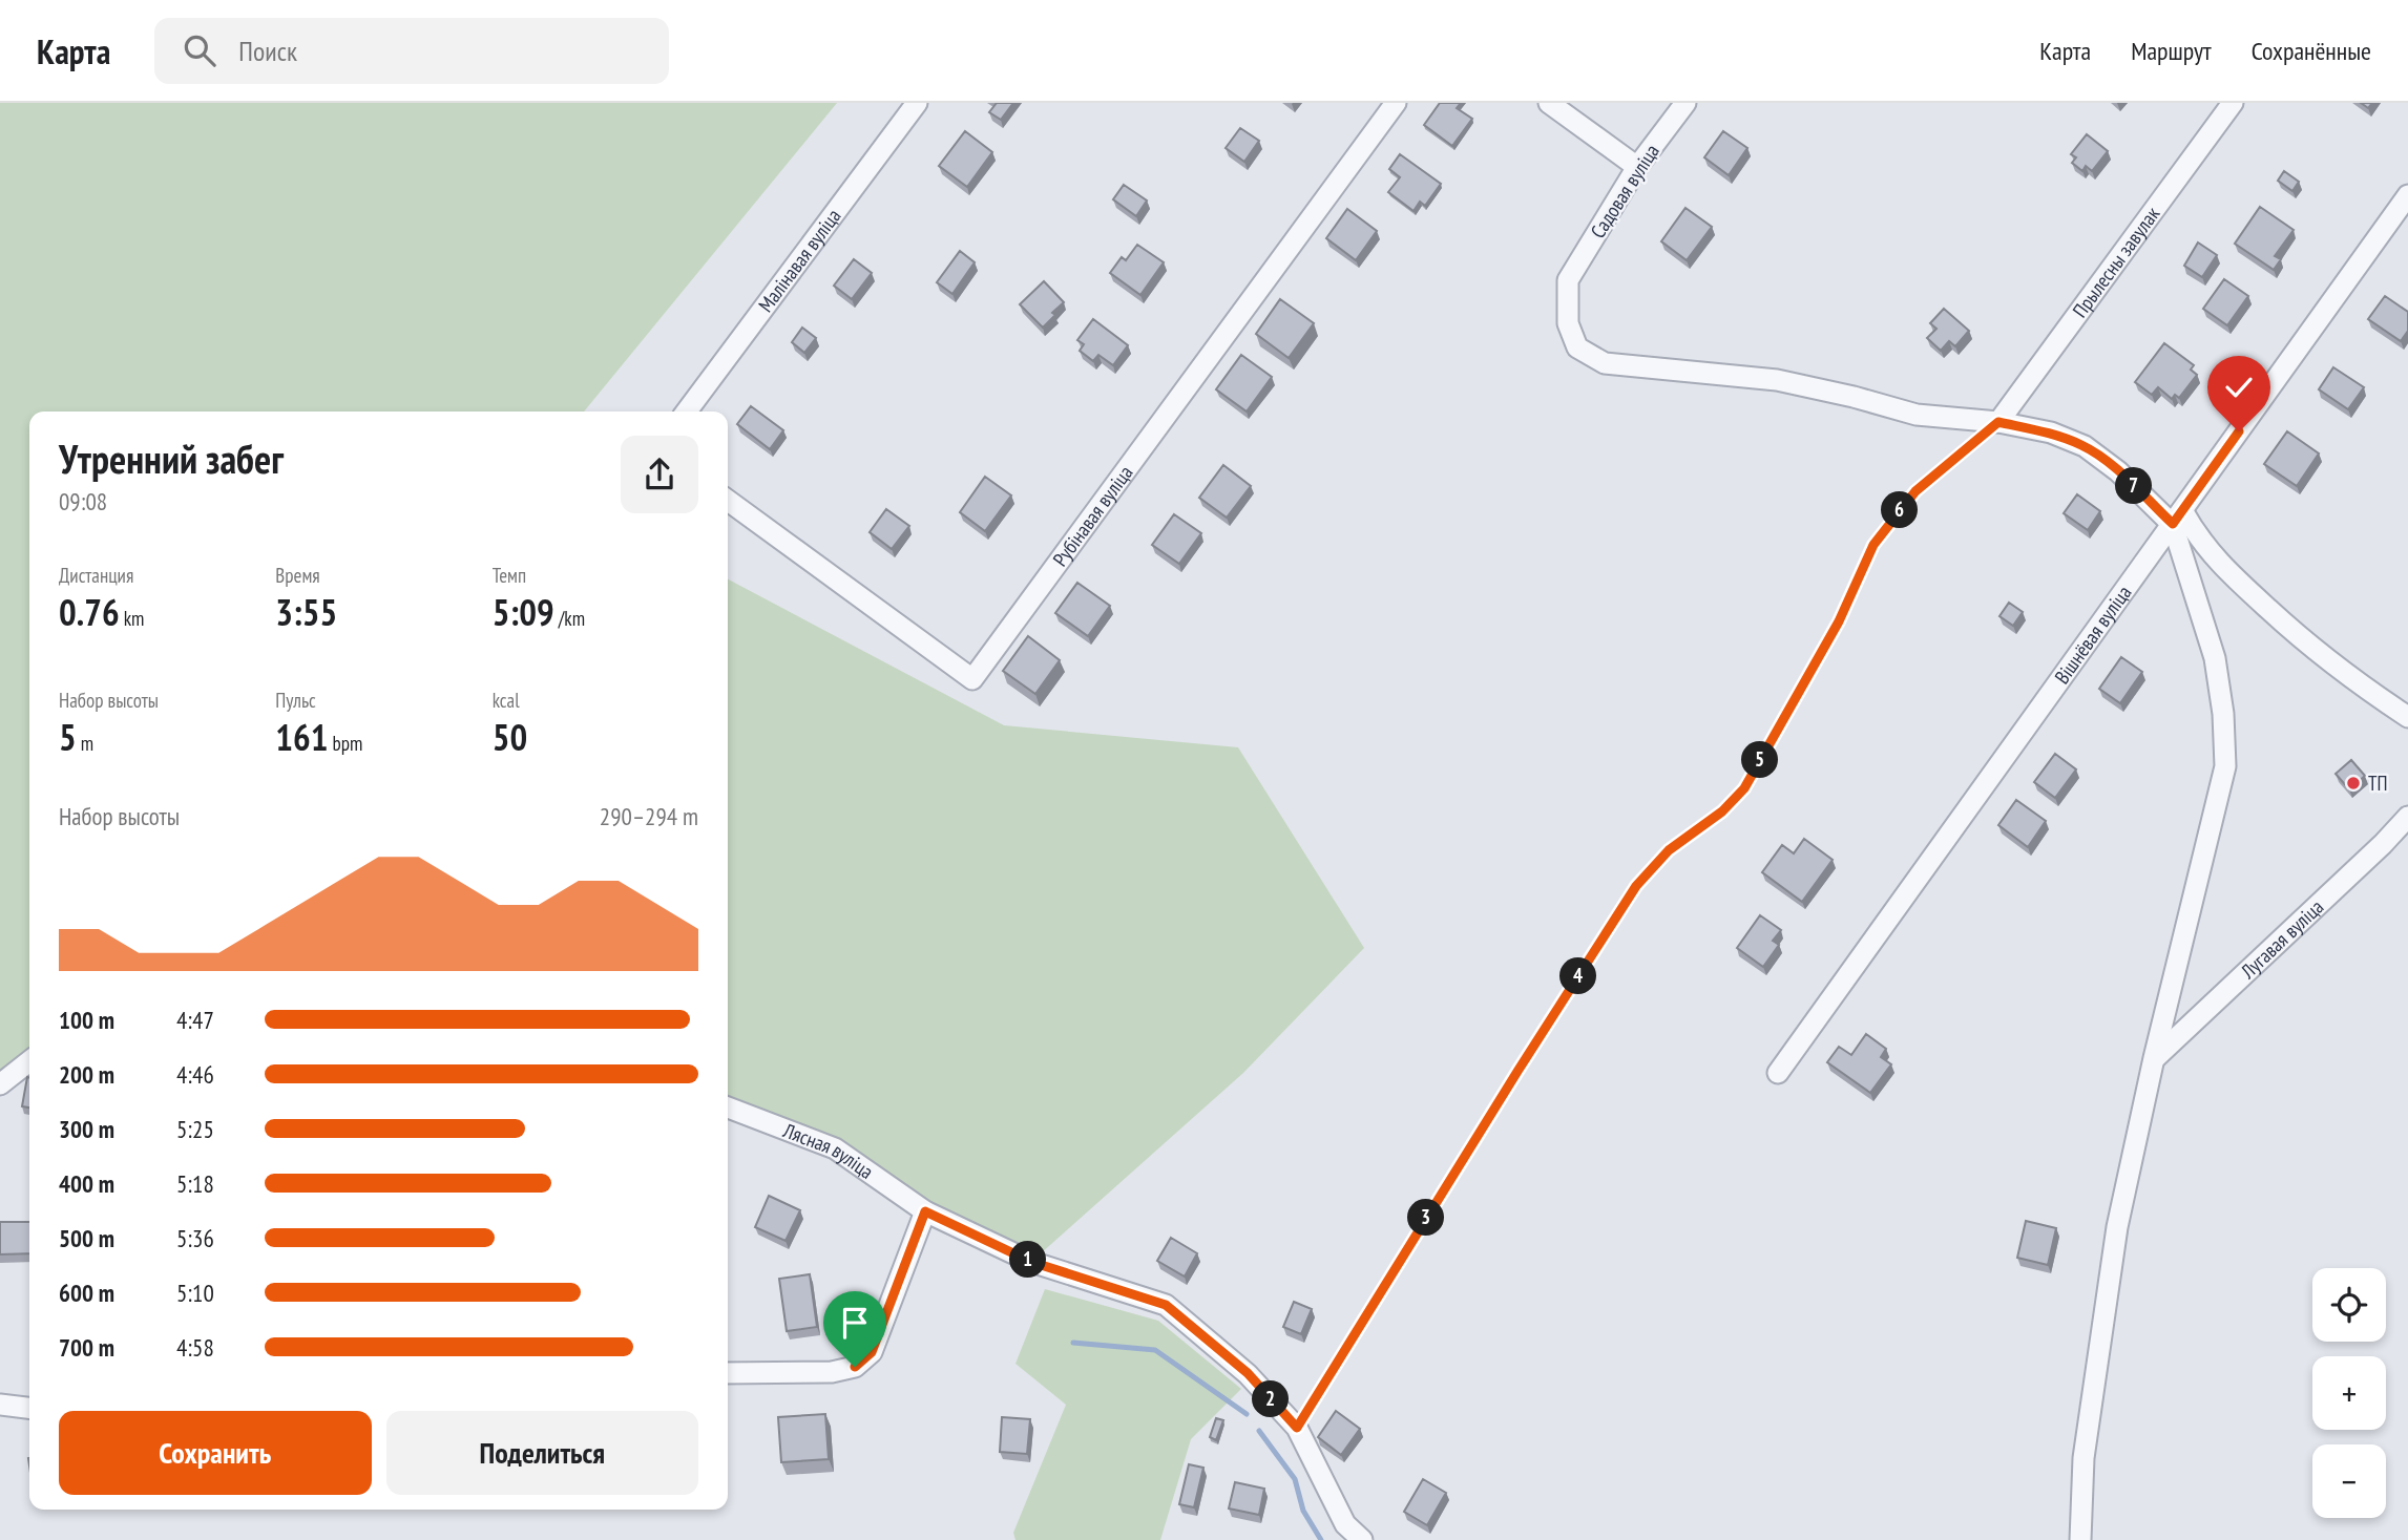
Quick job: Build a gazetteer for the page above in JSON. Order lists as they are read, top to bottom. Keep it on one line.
{"streets":{"street":["Садовая вуліца","Малінавая вуліца","Прылесны завулак","Рубінавая вуліца","Вішнёвая вуліца","Лугавая вуліца","Лясная вуліца"]},"crossings":[["Садовая вуліца","Прылесны завулак"]],"places":["ТП"],"page":{"header":"Карта","search":"Поиск","nav":["Карта","Маршрут","Сохранённые"],"heading":["Утренний забег","09:08"],"pins":["7","6","5","4","3","1","2"],"stats":[["Дистанция","0.76 km"],["Время","3:55"],["Темп","5:09 /km"],["Набор высоты","5 m"],["Пульс","161 bpm"],["kcal","50"]],"chart":["Набор высоты","290–294 m"],"list":[{"name":"100 m","note":"4:47"},{"name":"200 m","note":"4:46"},{"name":"300 m","note":"5:25"},{"name":"400 m","note":"5:18"},{"name":"500 m","note":"5:36"},{"name":"600 m","note":"5:10"},{"name":"700 m","note":"4:58"}],"map_buttons":["+","−"],"buttons":["Сохранить","Поделиться"]}}
